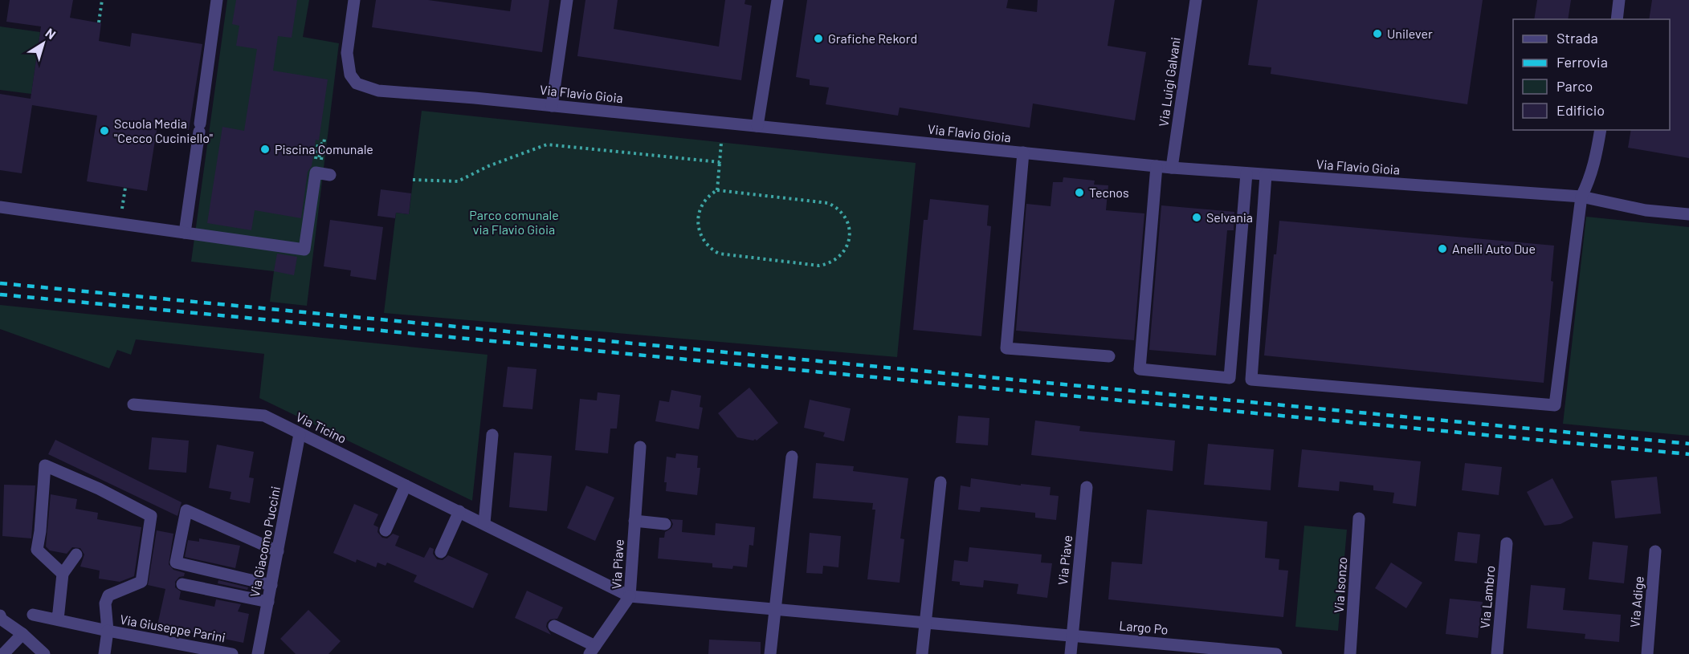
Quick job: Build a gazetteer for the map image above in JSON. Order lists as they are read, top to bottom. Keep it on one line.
{"streets":{"street":["Via Luigi Galvani","Via Flavio Gioia","Via Ticino","Via Giacomo Puccini","Via Piave","Via Isonzo","Via Lambro","Via Adige","Largo Po","Via Giuseppe Parini"]},"crossings":[["Via Luigi Galvani","Via Flavio Gioia"],["Via Ticino","Via Giacomo Puccini"],["Via Ticino","Via Piave"],["Via Piave","Largo Po"]],"parks":["Parco comunale via Flavio Gioia"],"places":["Unilever","Grafiche Rekord","Scuola Media \"Cecco Cuciniello\"","Piscina Comunale","Tecnos","Selvania","Anelli Auto Due"],"legend":["Strada","Ferrovia","Parco","Edificio"],"north":"top right"}
